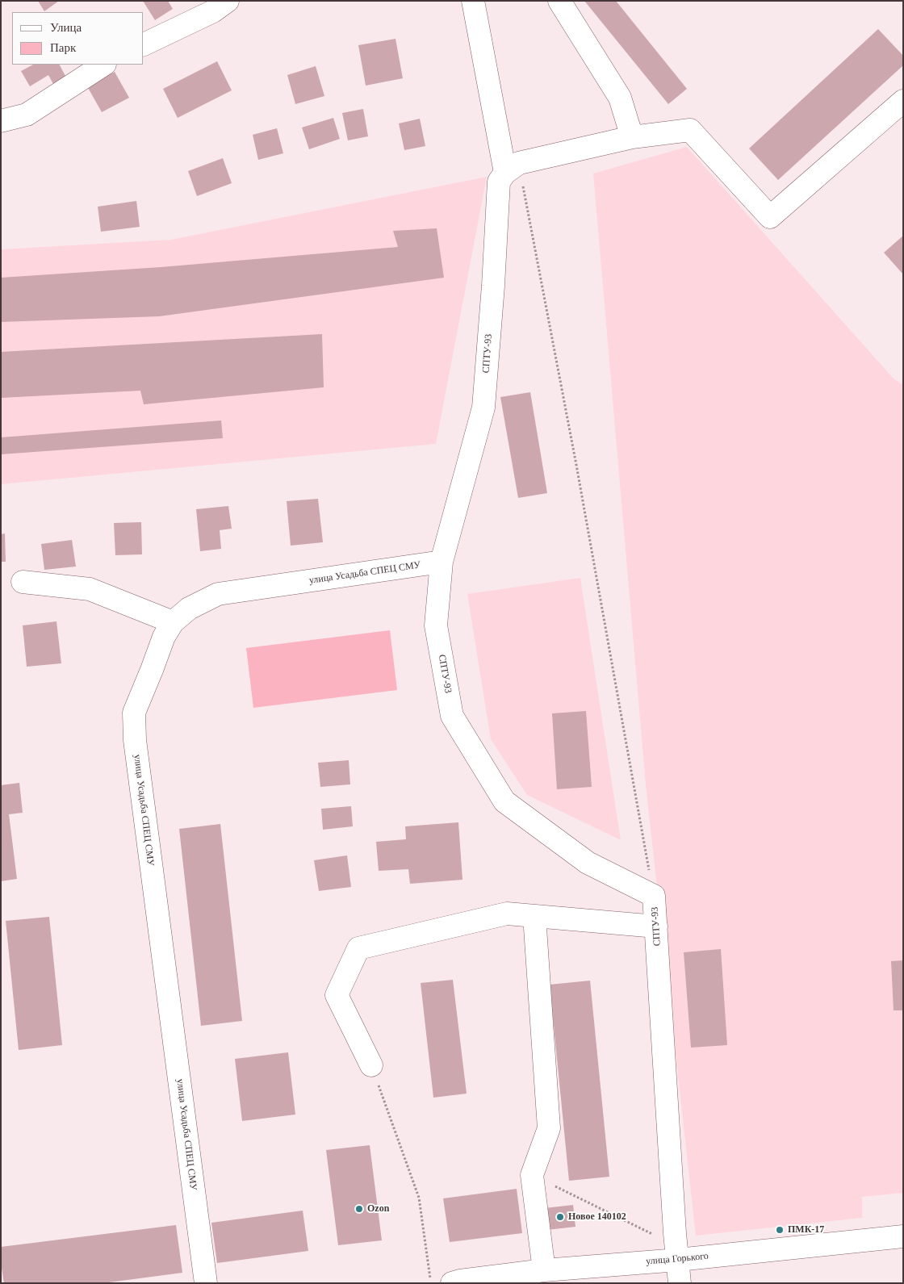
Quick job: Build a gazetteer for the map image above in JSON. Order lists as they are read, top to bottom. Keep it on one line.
{"streets":{"street":["СПТУ-93","улица Усадьба СПЕЦ СМУ","улица Горького"]},"crossings":[["СПТУ-93","улица Усадьба СПЕЦ СМУ"],["СПТУ-93","улица Горького"]],"places":["Ozon","Новое 140102","ПМК-17"],"legend":["Улица","Парк"]}
